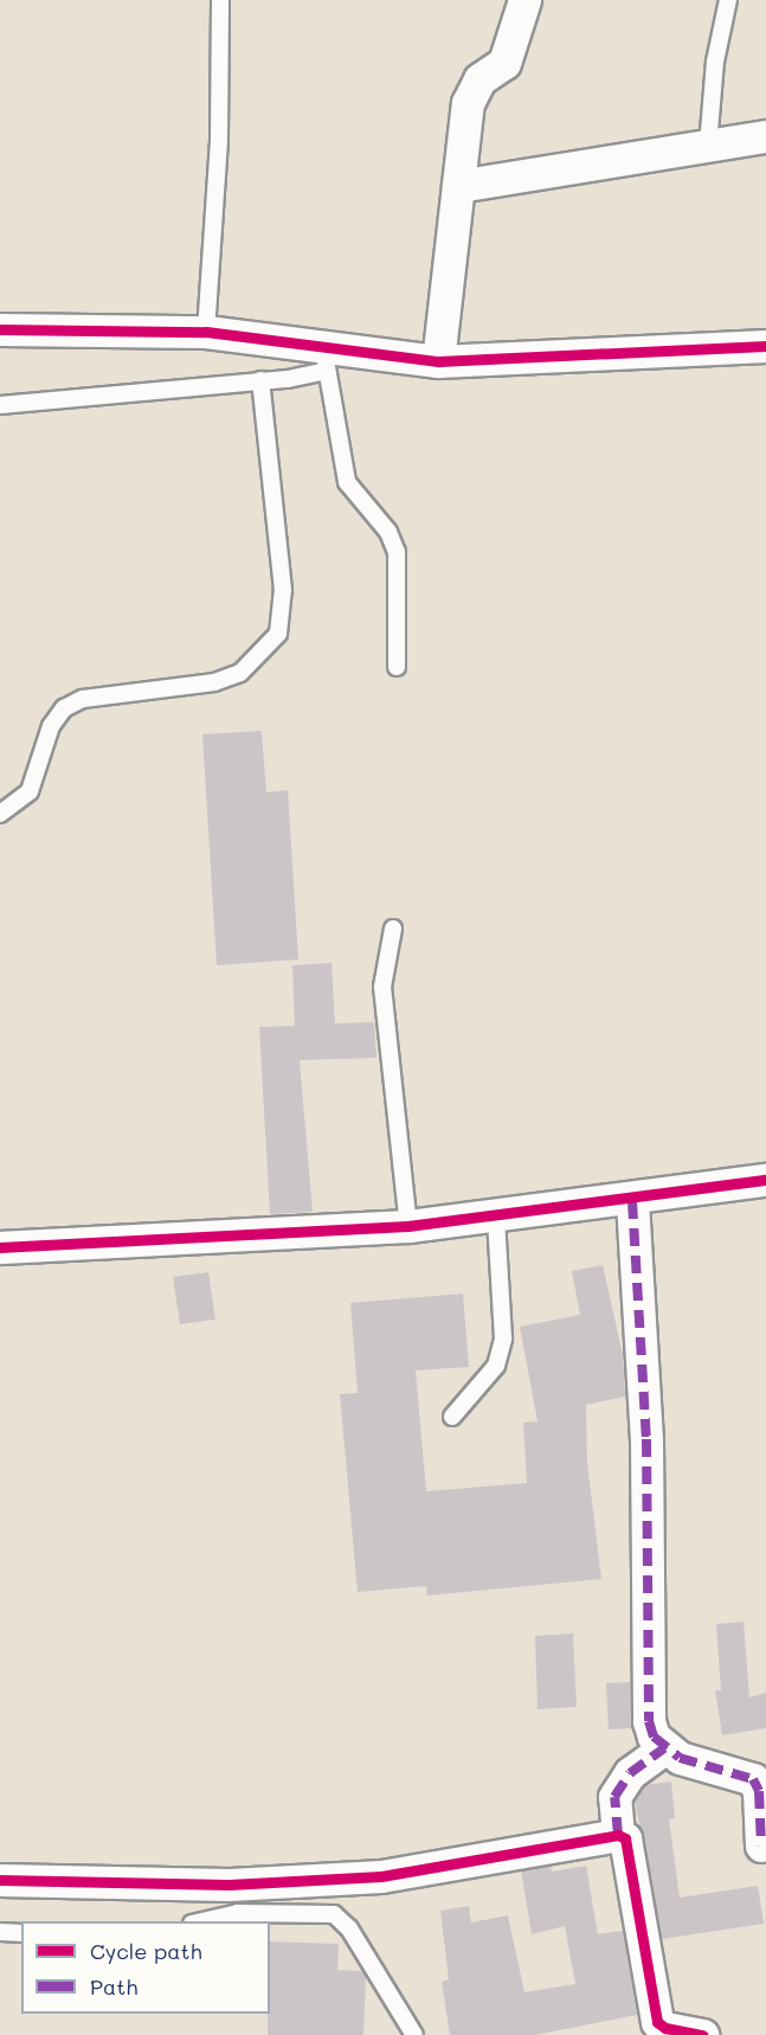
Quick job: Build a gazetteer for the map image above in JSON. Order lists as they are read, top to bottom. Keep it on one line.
{"legend":["Cycle path","Path"]}
